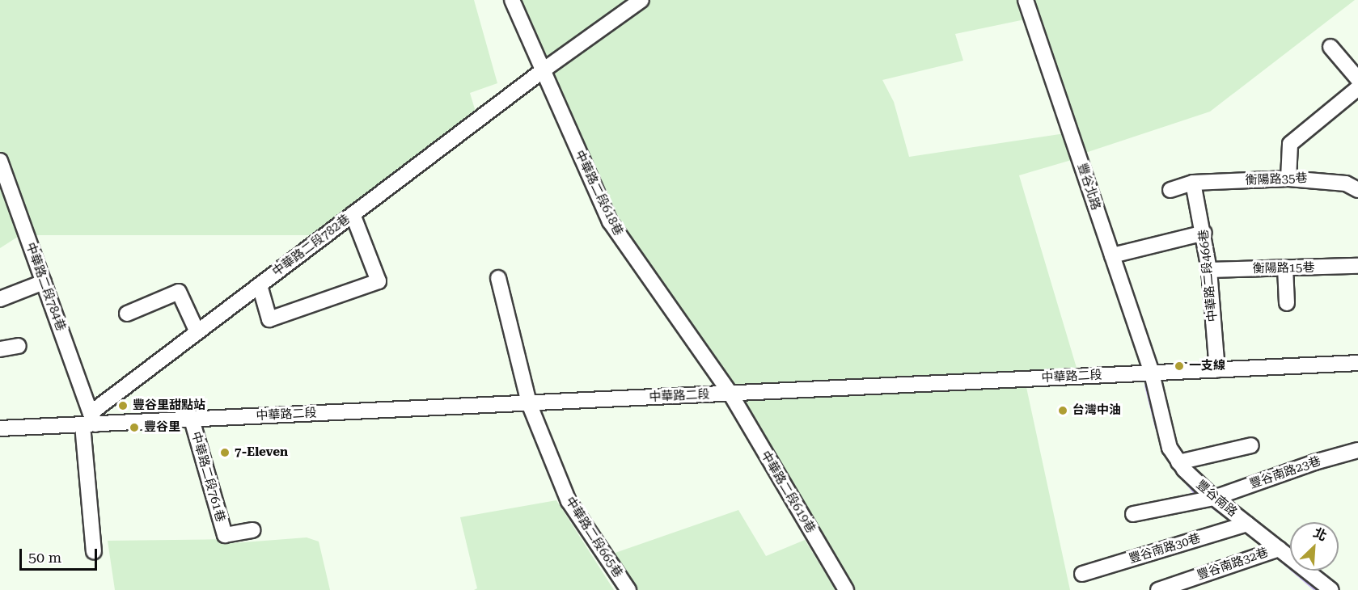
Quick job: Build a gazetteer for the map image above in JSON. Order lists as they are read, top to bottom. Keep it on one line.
{"streets":{"street":["衡陽路35巷","豐谷北路","中華路二段618巷","中華路二段782巷","衡陽路15巷","中華路二段466巷","中華路二段784巷","中華路二段","豐谷南路23巷","中華路二段761巷","中華路二段619巷","豐谷南路","中華路二段665巷","豐谷南路30巷","豐谷南路32巷"]},"crossings":[["衡陽路35巷","中華路二段466巷"],["豐谷北路","中華路二段"],["豐谷北路","豐谷南路"],["中華路二段618巷","中華路二段782巷"],["中華路二段618巷","中華路二段"],["中華路二段618巷","中華路二段619巷"],["中華路二段782巷","中華路二段784巷"],["中華路二段782巷","中華路二段"],["衡陽路15巷","中華路二段466巷"],["中華路二段466巷","中華路二段"],["中華路二段784巷","中華路二段"],["中華路二段","中華路二段761巷"],["中華路二段","中華路二段619巷"],["中華路二段","豐谷南路"],["中華路二段","中華路二段665巷"],["豐谷南路23巷","豐谷南路"],["豐谷南路","豐谷南路30巷"],["豐谷南路","豐谷南路32巷"]],"places":["一支線","豐谷里甜點站","台灣中油","豐谷里","7-Eleven"],"scale_bar":"50 m","north":"top right"}
